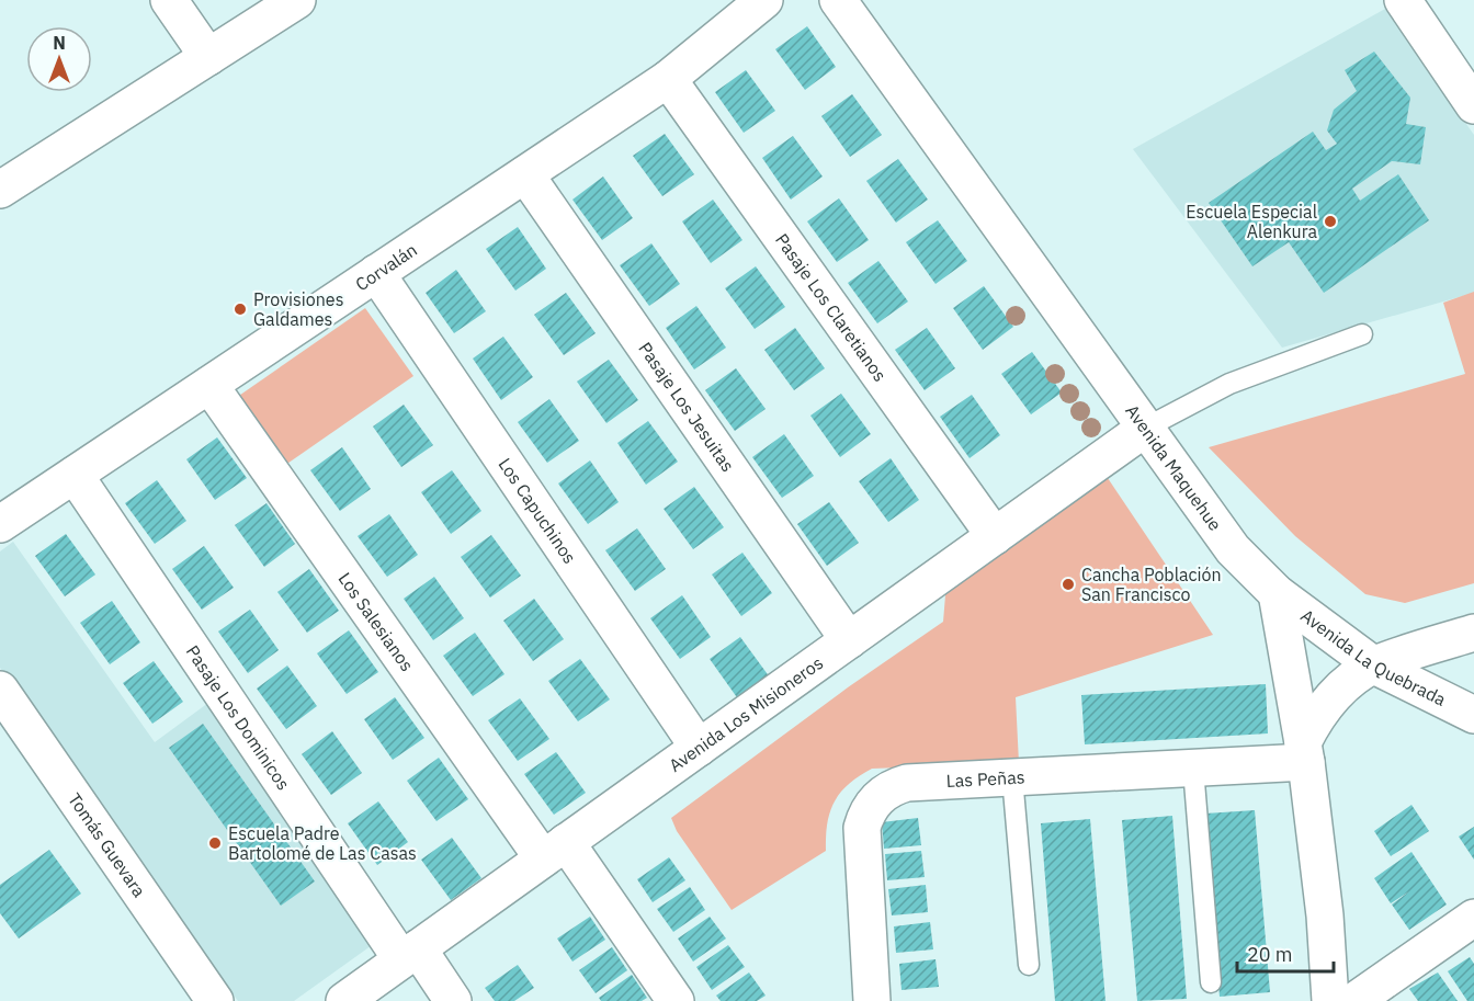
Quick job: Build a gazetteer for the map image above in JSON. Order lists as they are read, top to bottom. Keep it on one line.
{"streets":{"street":["Corvalán","Pasaje Los Claretianos","Pasaje Los Jesuitas","Avenida Maquehue","Los Capuchinos","Los Salesianos","Avenida La Quebrada","Avenida Los Misioneros","Pasaje Los Dominicos","Las Peñas","Tomás Guevara"]},"crossings":[["Corvalán","Pasaje Los Claretianos"],["Corvalán","Pasaje Los Jesuitas"],["Corvalán","Los Capuchinos"],["Corvalán","Los Salesianos"],["Corvalán","Pasaje Los Dominicos"],["Pasaje Los Claretianos","Avenida Los Misioneros"],["Pasaje Los Jesuitas","Avenida Los Misioneros"],["Avenida Maquehue","Avenida La Quebrada"],["Avenida Maquehue","Avenida Los Misioneros"],["Los Capuchinos","Avenida Los Misioneros"],["Los Salesianos","Avenida Los Misioneros"],["Avenida Los Misioneros","Pasaje Los Dominicos"]],"places":["Escuela Especial Alenkura","Provisiones Galdames","Cancha Población San Francisco","Escuela Padre Bartolomé de Las Casas"],"scale_bar":"20 m","north":"top"}
